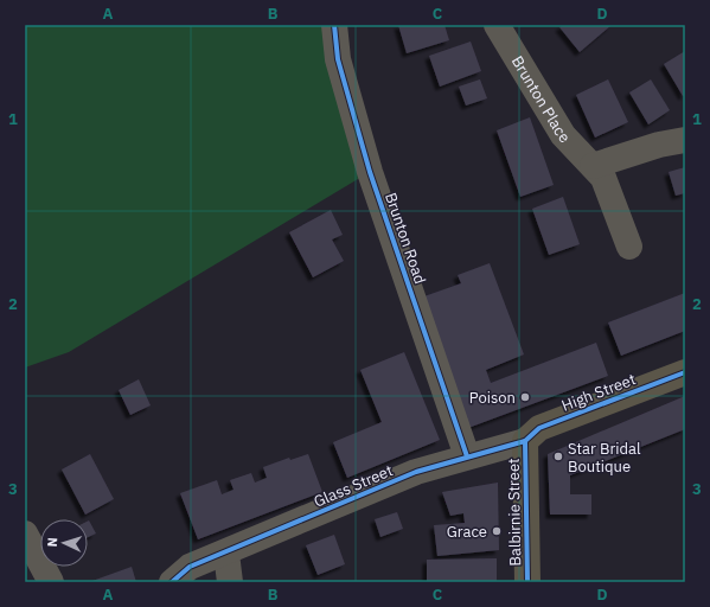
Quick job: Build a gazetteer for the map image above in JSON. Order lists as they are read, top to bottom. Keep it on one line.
{"streets":{"main road":["High Street","Balbirnie Street"],"street":["Brunton Place","Brunton Road","Glass Street"]},"crossings":[["Brunton Road","Glass Street"],["High Street","Glass Street"],["High Street","Balbirnie Street"],["Glass Street","Balbirnie Street"]],"places":["Poison","Star Bridal Boutique","Grace"],"north":"left","grid":{"columns":["A","B","C","D"],"rows":["1","2","3"]}}
